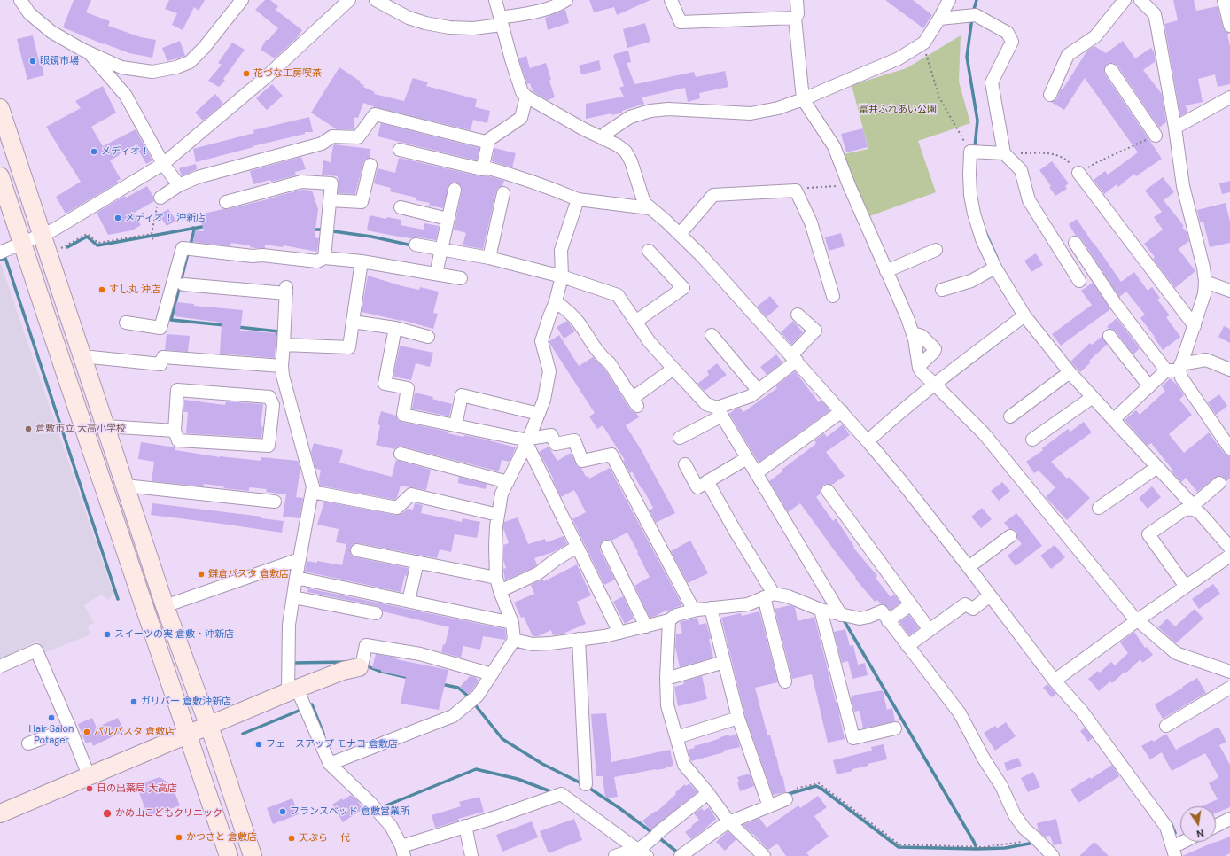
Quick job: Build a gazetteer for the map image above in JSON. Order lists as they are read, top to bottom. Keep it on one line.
{"parks":["富井ふれあい公園"],"places":["眼鏡市場","花づな工房喫茶","メディオ！","メディオ！ 沖新店","すし丸 沖店","倉敷市立 大高小学校","鎌倉パスタ 倉敷店","スイーツの実 倉敷・沖新店","ガリバー 倉敷沖新店","Hair Salon Potager","パルパスタ 倉敷店","フェースアップ モナコ 倉敷店","日の出薬局 大高店","フランスベッド 倉敷営業所","かめ山こどもクリニック","かつさと 倉敷店","天ぷら 一代"],"north":"bottom"}
